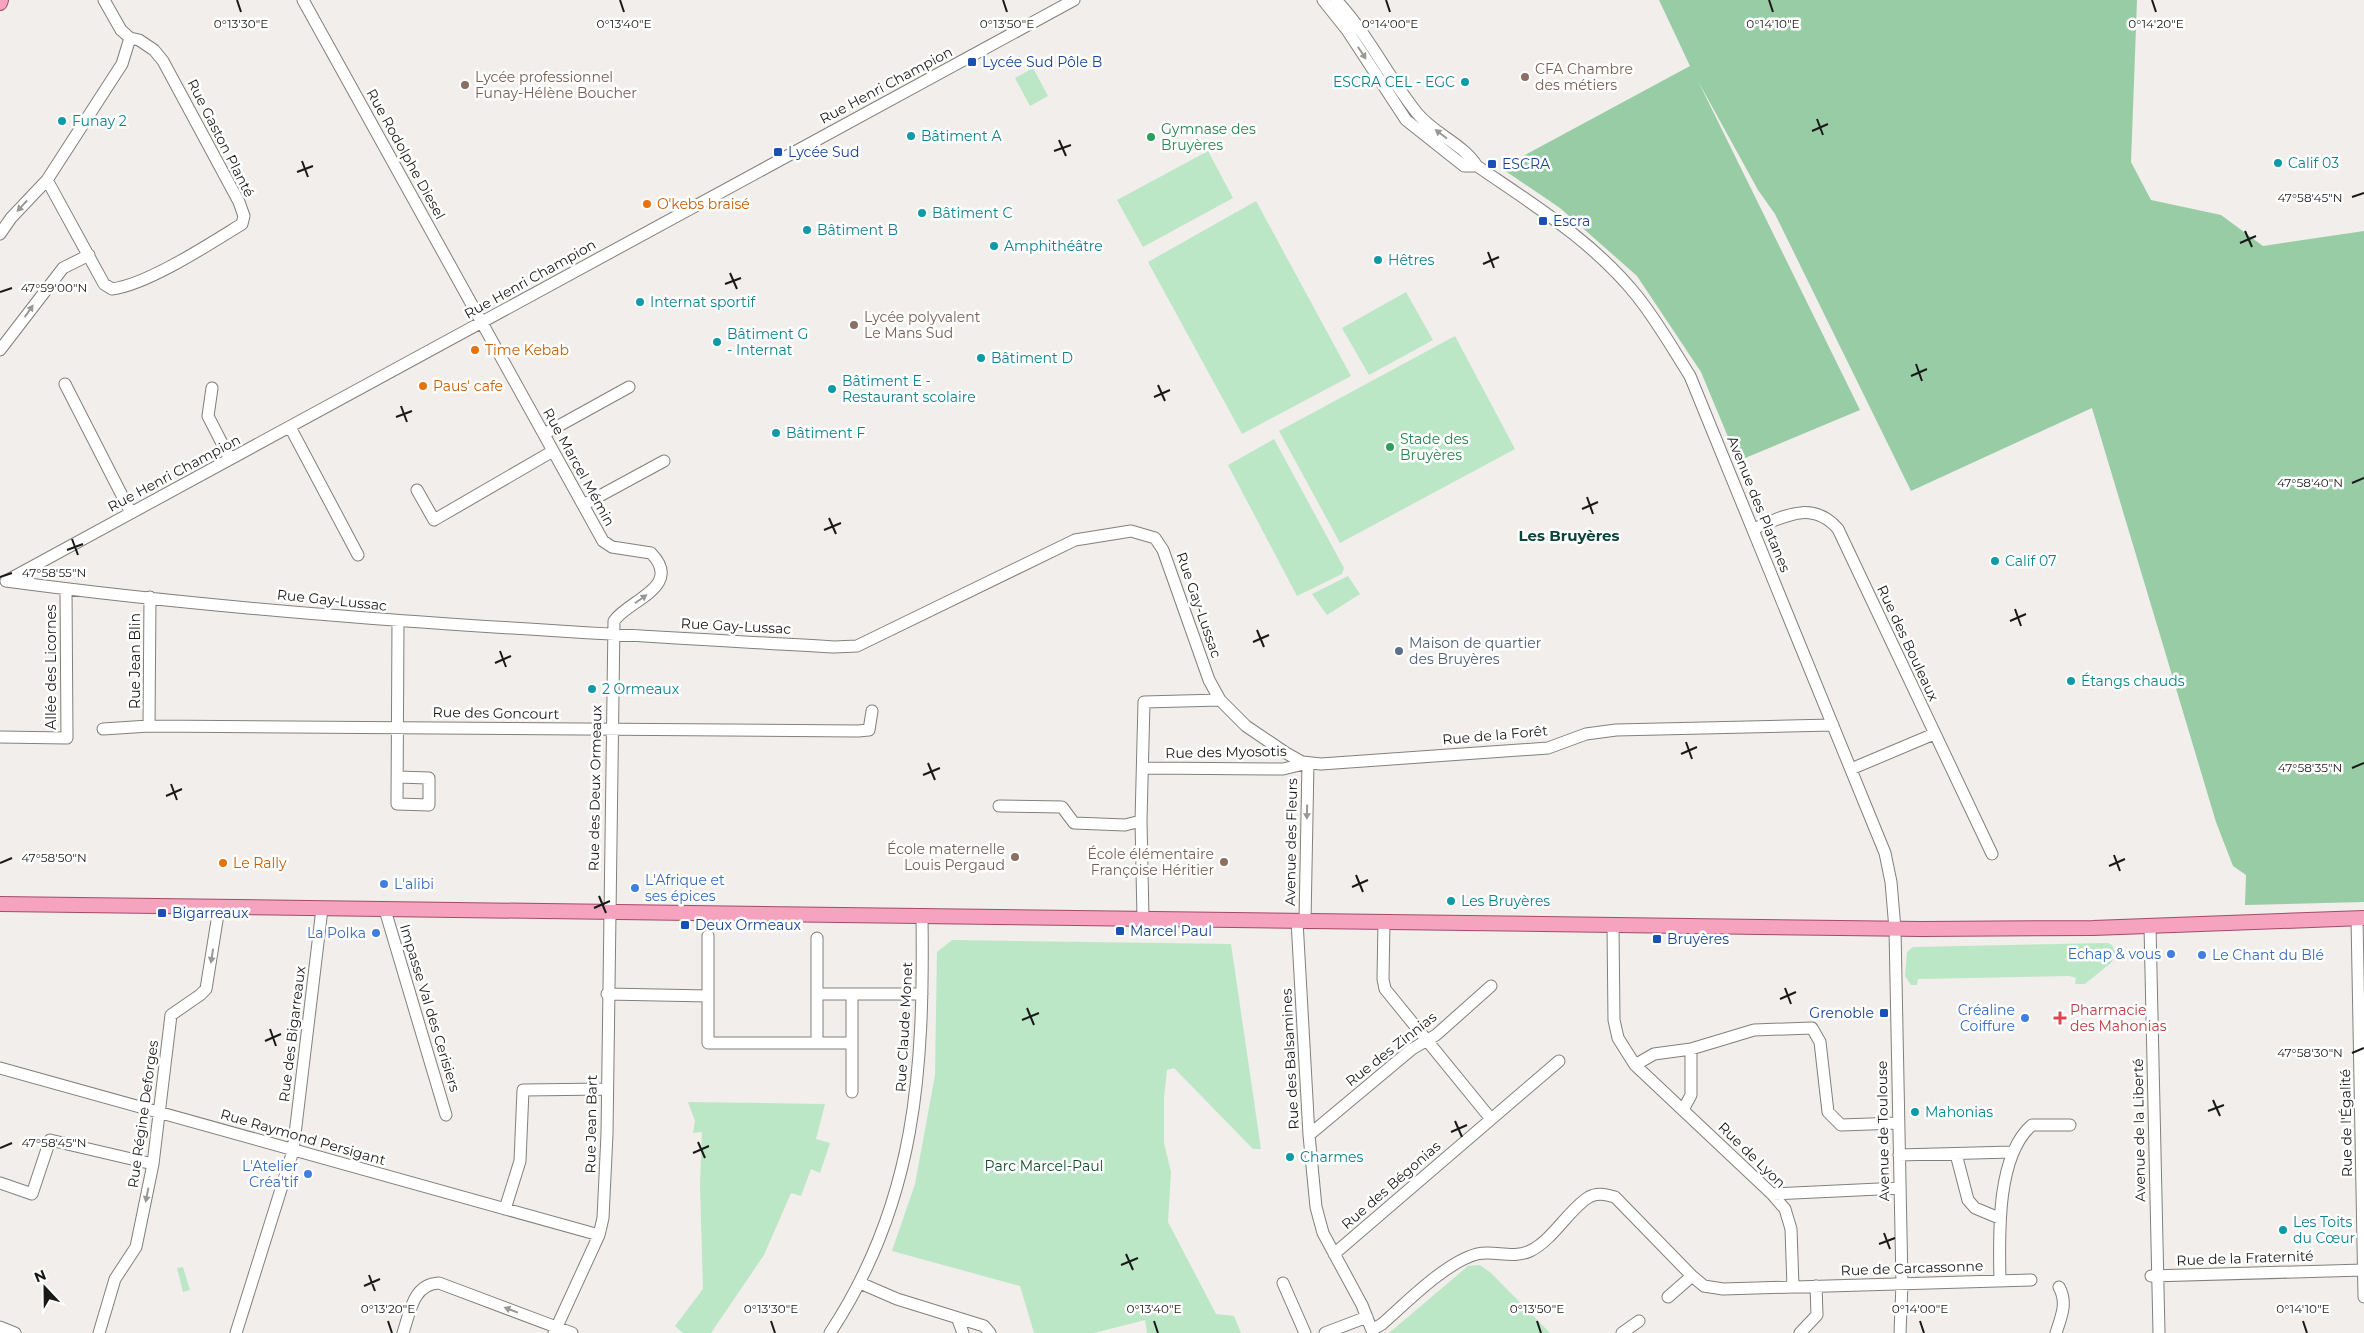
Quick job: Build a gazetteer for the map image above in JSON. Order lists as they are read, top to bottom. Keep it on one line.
{"streets":{"street":["Rue Henri Champion","Rue Gaston Planté","Rue Rodolphe Diesel","Rue Marcel Mémin","Avenue des Platanes","Rue Gay-Lussac","Rue des Bouleaux","Rue Jean Blin","Allée des Licornes","Rue des Goncourt","Rue de la Forêt","Rue des Myosotis","Rue des Deux Ormeaux","Avenue des Fleurs","Impasse Val des Cerisiers","Rue Claude Monet","Rue des Bigarreaux","Rue des Zinnias","Rue des Balsamines","Rue Régine Deforges","Rue de l'Égalité","Rue Jean Bart","Avenue de la Liberté","Avenue de Toulouse","Rue Raymond Persigant","Rue de Lyon","Rue des Bégonias","Rue de la Fraternité","Rue de Carcassonne"]},"crossings":[["Rue Henri Champion","Rue Rodolphe Diesel"],["Rue Henri Champion","Rue Marcel Mémin"],["Rue Henri Champion","Rue Gay-Lussac"],["Rue Rodolphe Diesel","Rue Marcel Mémin"],["Rue Marcel Mémin","Rue Gay-Lussac"],["Rue Marcel Mémin","Rue des Deux Ormeaux"],["Avenue des Platanes","Rue des Bouleaux"],["Avenue des Platanes","Rue de la Forêt"],["Avenue des Platanes","Avenue de Toulouse"],["Rue Gay-Lussac","Rue Jean Blin"],["Rue Gay-Lussac","Allée des Licornes"],["Rue Gay-Lussac","Rue de la Forêt"],["Rue Gay-Lussac","Rue des Myosotis"],["Rue Gay-Lussac","Rue des Deux Ormeaux"],["Rue Gay-Lussac","Avenue des Fleurs"],["Rue Jean Blin","Rue des Goncourt"],["Rue des Goncourt","Rue des Deux Ormeaux"],["Rue de la Forêt","Rue des Myosotis"],["Rue de la Forêt","Avenue des Fleurs"],["Rue des Myosotis","Avenue des Fleurs"],["Rue des Deux Ormeaux","Rue Jean Bart"],["Avenue des Fleurs","Rue des Balsamines"],["Rue des Bigarreaux","Rue Raymond Persigant"],["Rue des Zinnias","Rue des Balsamines"],["Rue des Balsamines","Rue des Bégonias"],["Rue des Balsamines","Rue de Carcassonne"],["Rue Régine Deforges","Rue Raymond Persigant"],["Rue de l'Égalité","Rue de la Fraternité"],["Rue Jean Bart","Rue Raymond Persigant"],["Avenue de la Liberté","Rue de la Fraternité"],["Avenue de Toulouse","Rue de Carcassonne"],["Rue de Lyon","Rue de Carcassonne"]],"one_way":["Avenue des Fleurs","Rue Régine Deforges"],"districts":["Les Bruyères"],"parks":["Parc Marcel-Paul"],"places":{"transit":["Lycée Sud Pôle B","Lycée Sud","ESCRA","Escra","Bigarreaux","Deux Ormeaux","Marcel Paul","Bruyères","Grenoble"],"other":["CFA Chambre des métiers","ESCRA CEL - EGC","Lycée professionnel Funay-Hélène Boucher","Funay 2","Bâtiment A","Gymnase des Bruyères","Calif 03","O'kebs braisé","Bâtiment C","Bâtiment B","Amphithéâtre","Hêtres","Internat sportif","Lycée polyvalent Le Mans Sud","Bâtiment G - Internat","Time Kebab","Bâtiment D","Paus' cafe","Bâtiment E - Restaurant scolaire","Bâtiment F","Stade des Bruyères","Calif 07","Maison de quartier des Bruyères","Étangs chauds","2 Ormeaux","École maternelle Louis Pergaud","École élémentaire Françoise Héritier","Le Rally","L'alibi","L'Afrique et ses épices","Les Bruyères","La Polka","Echap & vous","Le Chant du Blé","Créaline Coiffure","Mahonias","Charmes","L'Atelier Créa'tif","Les Toits du Cœur"],"health":["Pharmacie des Mahonias"]},"north":"top","coordinates":["0°13'30\"E","0°13'40\"E","0°13'50\"E","0°14'20\"E","0°14'00\"E","0°14'10\"E","47°58'45\"N","47°59'00\"N","47°58'40\"N","47°58'55\"N","47°58'35\"N","47°58'50\"N","47°58'30\"N","0°13'20\"E"]}
